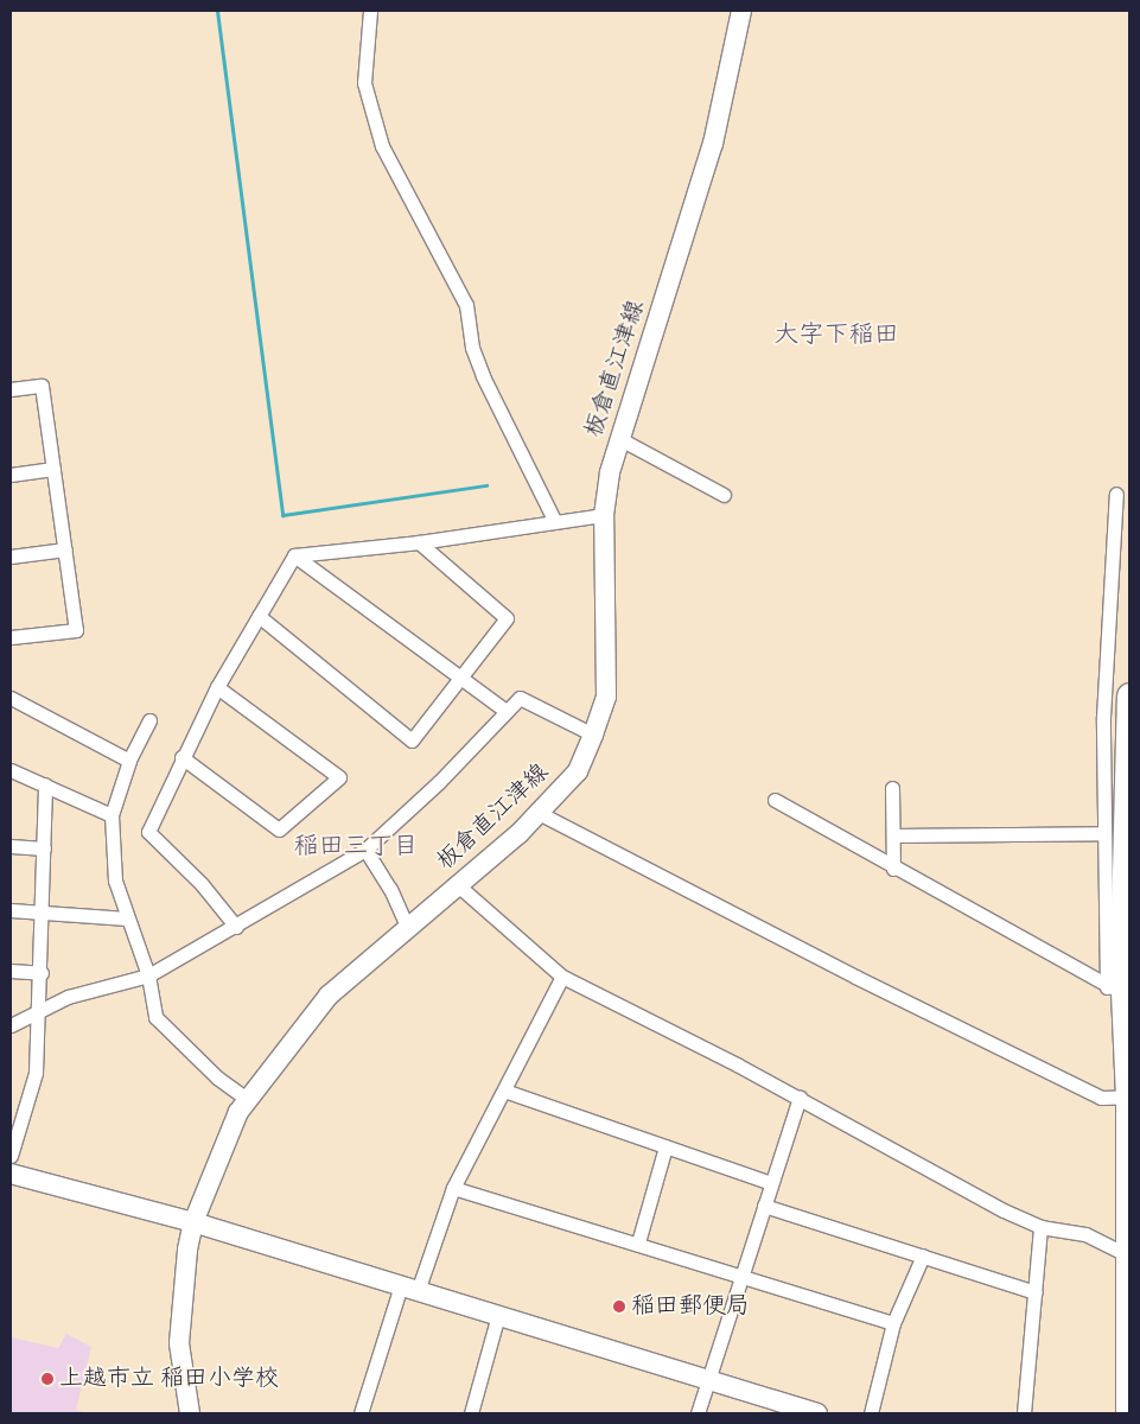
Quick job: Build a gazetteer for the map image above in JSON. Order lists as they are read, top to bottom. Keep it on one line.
{"streets":{"main road":["板倉直江津線"]},"districts":["大字下稲田","稲田三丁目"],"places":["稲田郵便局","上越市立 稲田小学校"]}
